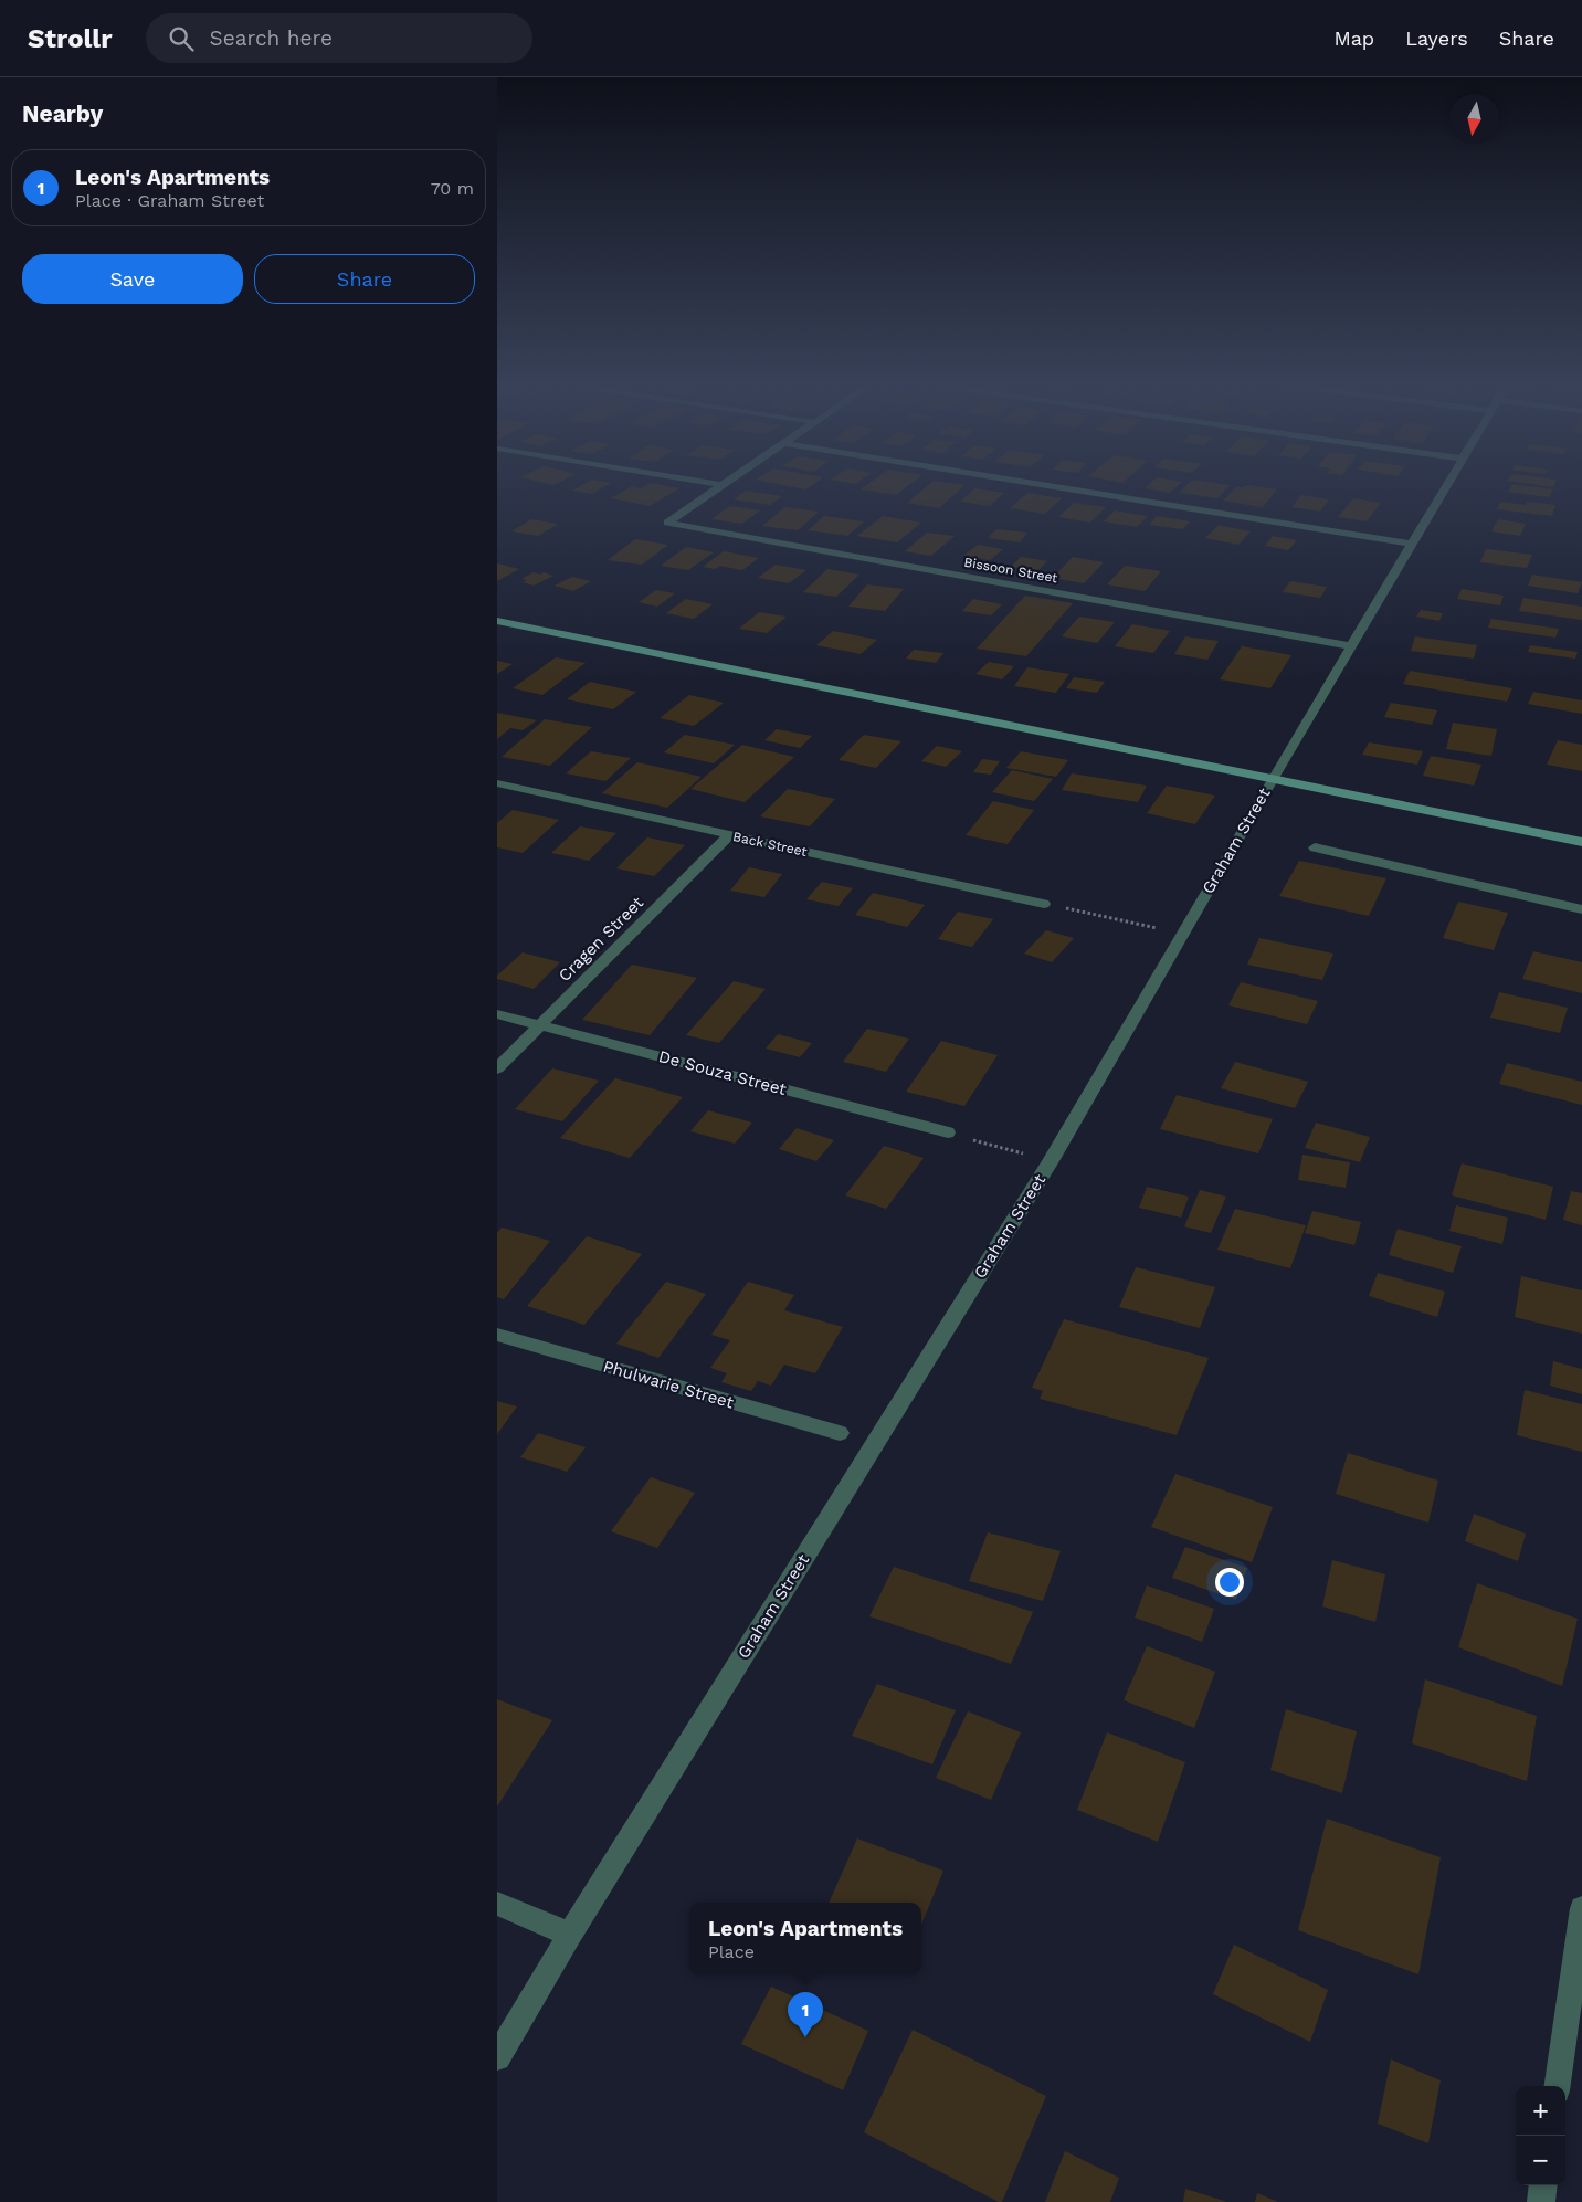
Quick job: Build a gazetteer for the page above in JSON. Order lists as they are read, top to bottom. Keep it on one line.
{"streets":{"street":["Bissoon Street","Graham Street","Back Street","Cragen Street","De Souza Street","Phulwarie Street"]},"crossings":[["Bissoon Street","Graham Street"],["Back Street","Cragen Street"],["Cragen Street","De Souza Street"]],"north":"bottom","page":{"header":"Strollr","search":"Search here","nav":["Map","Layers","Share"],"heading":"Nearby","list":[{"mark":"1","name":"Leon's Apartments","note":"Place · Graham Street","value":"70 m"}],"buttons":["Save","Share"],"popup":["Leon's Apartments","Place"],"pins":"1","map_buttons":["+","−"]}}
